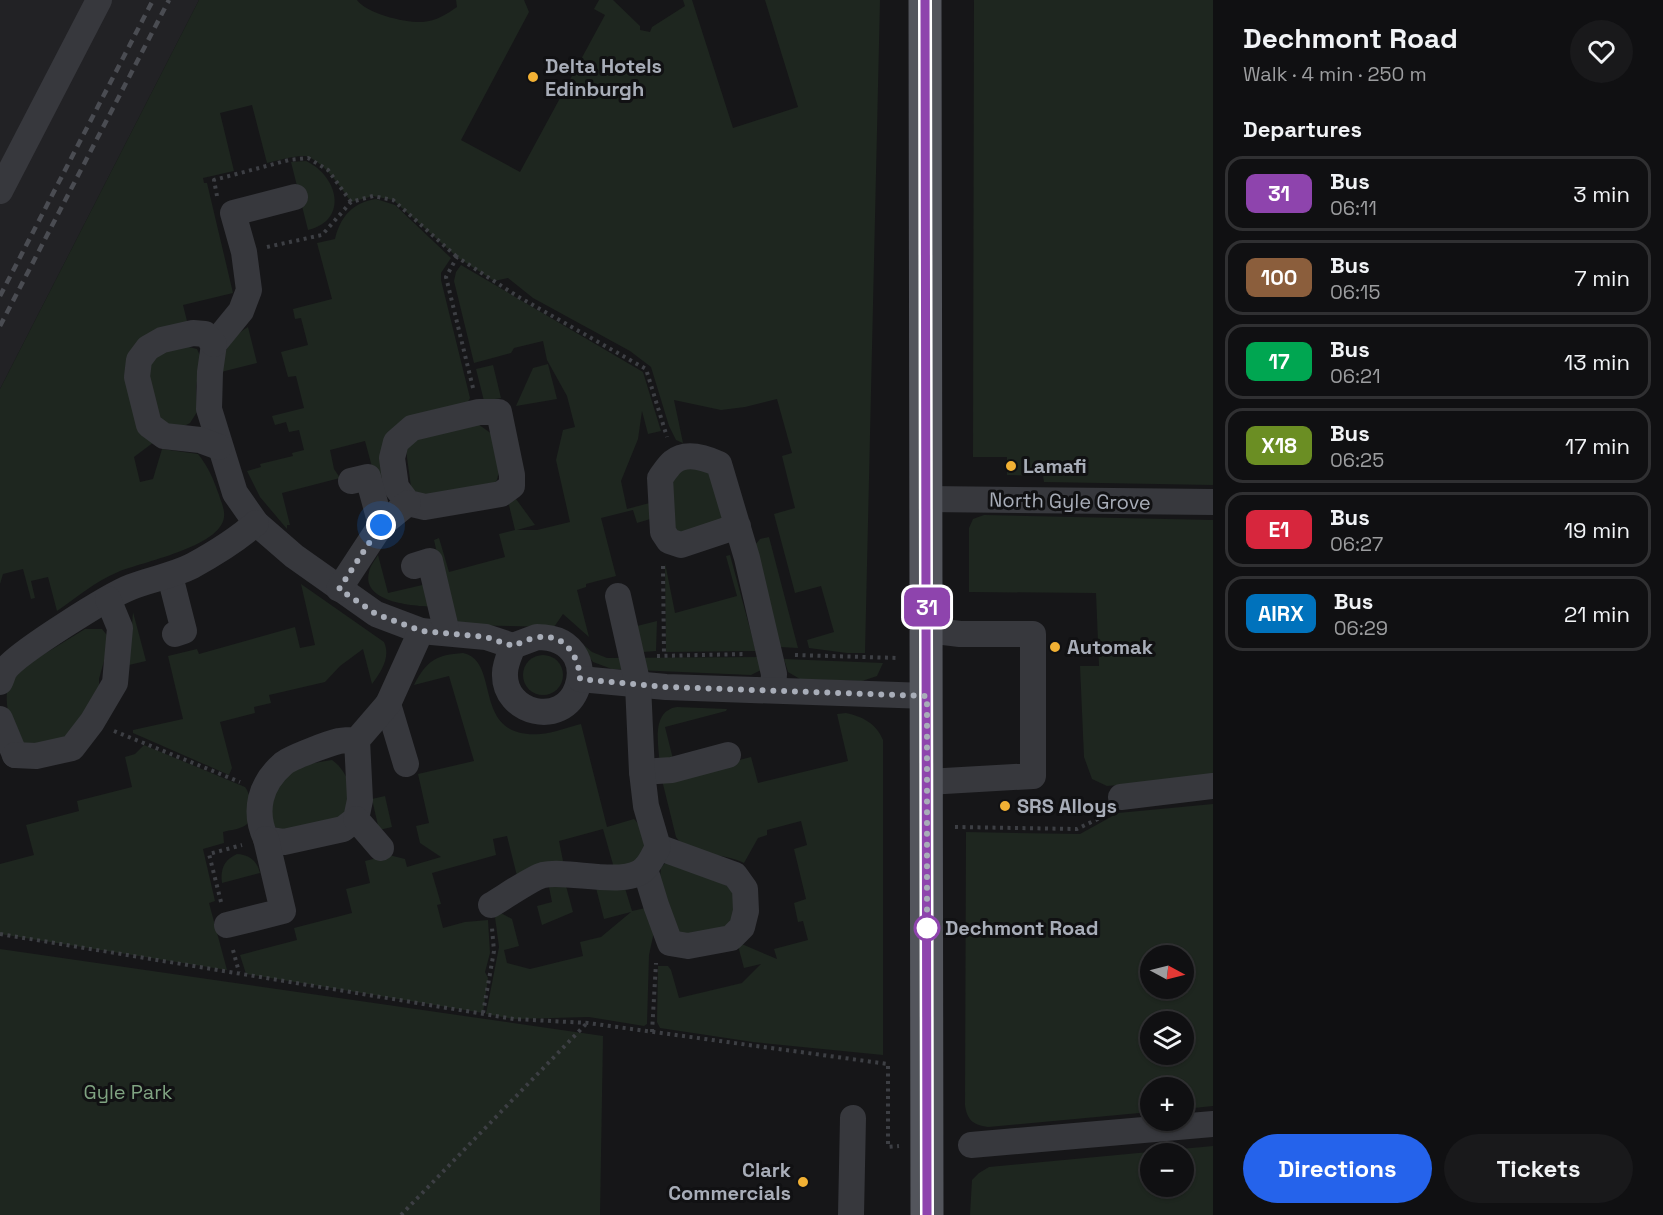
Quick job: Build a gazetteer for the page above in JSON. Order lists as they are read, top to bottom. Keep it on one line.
{"streets":{"street":["North Gyle Grove"]},"parks":["Gyle Park"],"places":["Delta Hotels Edinburgh","Lamafi","Automak","SRS Alloys","Dechmont Road","Clark Commercials"],"lines":["bus line 31"],"north":"right","page":{"on_map":"31","heading":[["Dechmont Road","Walk · 4 min · 250 m"],"Departures"],"list":[{"mark":"31","name":"Bus","note":"06:11","value":"3 min"},{"mark":"100","name":"Bus","note":"06:15","value":"7 min"},{"mark":"17","name":"Bus","note":"06:21","value":"13 min"},{"mark":"X18","name":"Bus","note":"06:25","value":"17 min"},{"mark":"E1","name":"Bus","note":"06:27","value":"19 min"},{"mark":"AIRX","name":"Bus","note":"06:29","value":"21 min"}],"map_buttons":["+","−"],"buttons":["Directions","Tickets"]}}
